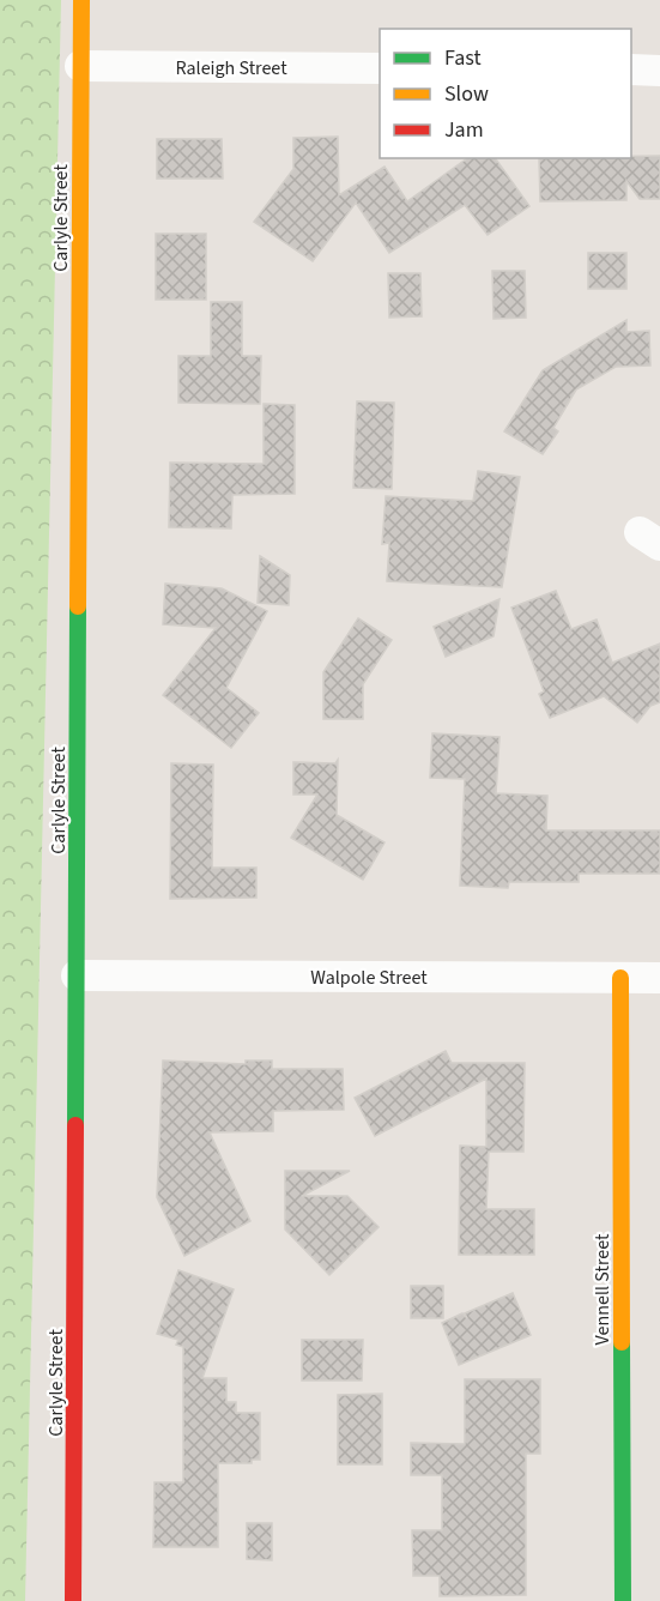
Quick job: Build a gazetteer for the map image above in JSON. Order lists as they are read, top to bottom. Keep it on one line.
{"streets":{"street":["Raleigh Street","Carlyle Street","Walpole Street","Vennell Street"]},"crossings":[["Raleigh Street","Carlyle Street"],["Carlyle Street","Walpole Street"],["Walpole Street","Vennell Street"]],"legend":["Fast","Slow","Jam"]}
